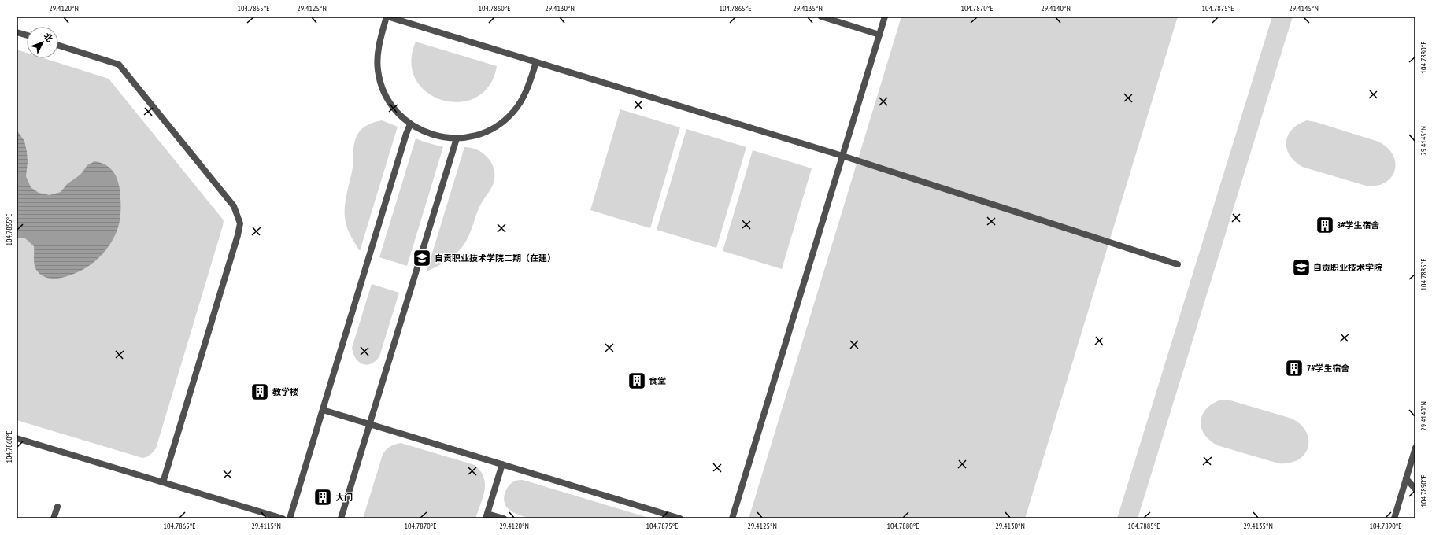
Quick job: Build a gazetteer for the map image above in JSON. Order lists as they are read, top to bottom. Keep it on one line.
{"places":{"building":["8#学生宿舍","7#学生宿舍","食堂","教学楼","大门"],"school or university":["自贡职业技术学院二期（在建）","自贡职业技术学院"]},"north":"top right","coordinates":["29.4120°N","104.7855°E","29.4125°N","104.7860°E","29.4130°N","104.7865°E","29.4135°N","104.7870°E","29.4140°N","104.7875°E","29.4145°N","104.7880°E","104.7885°E","104.7890°E","29.4115°N"]}
